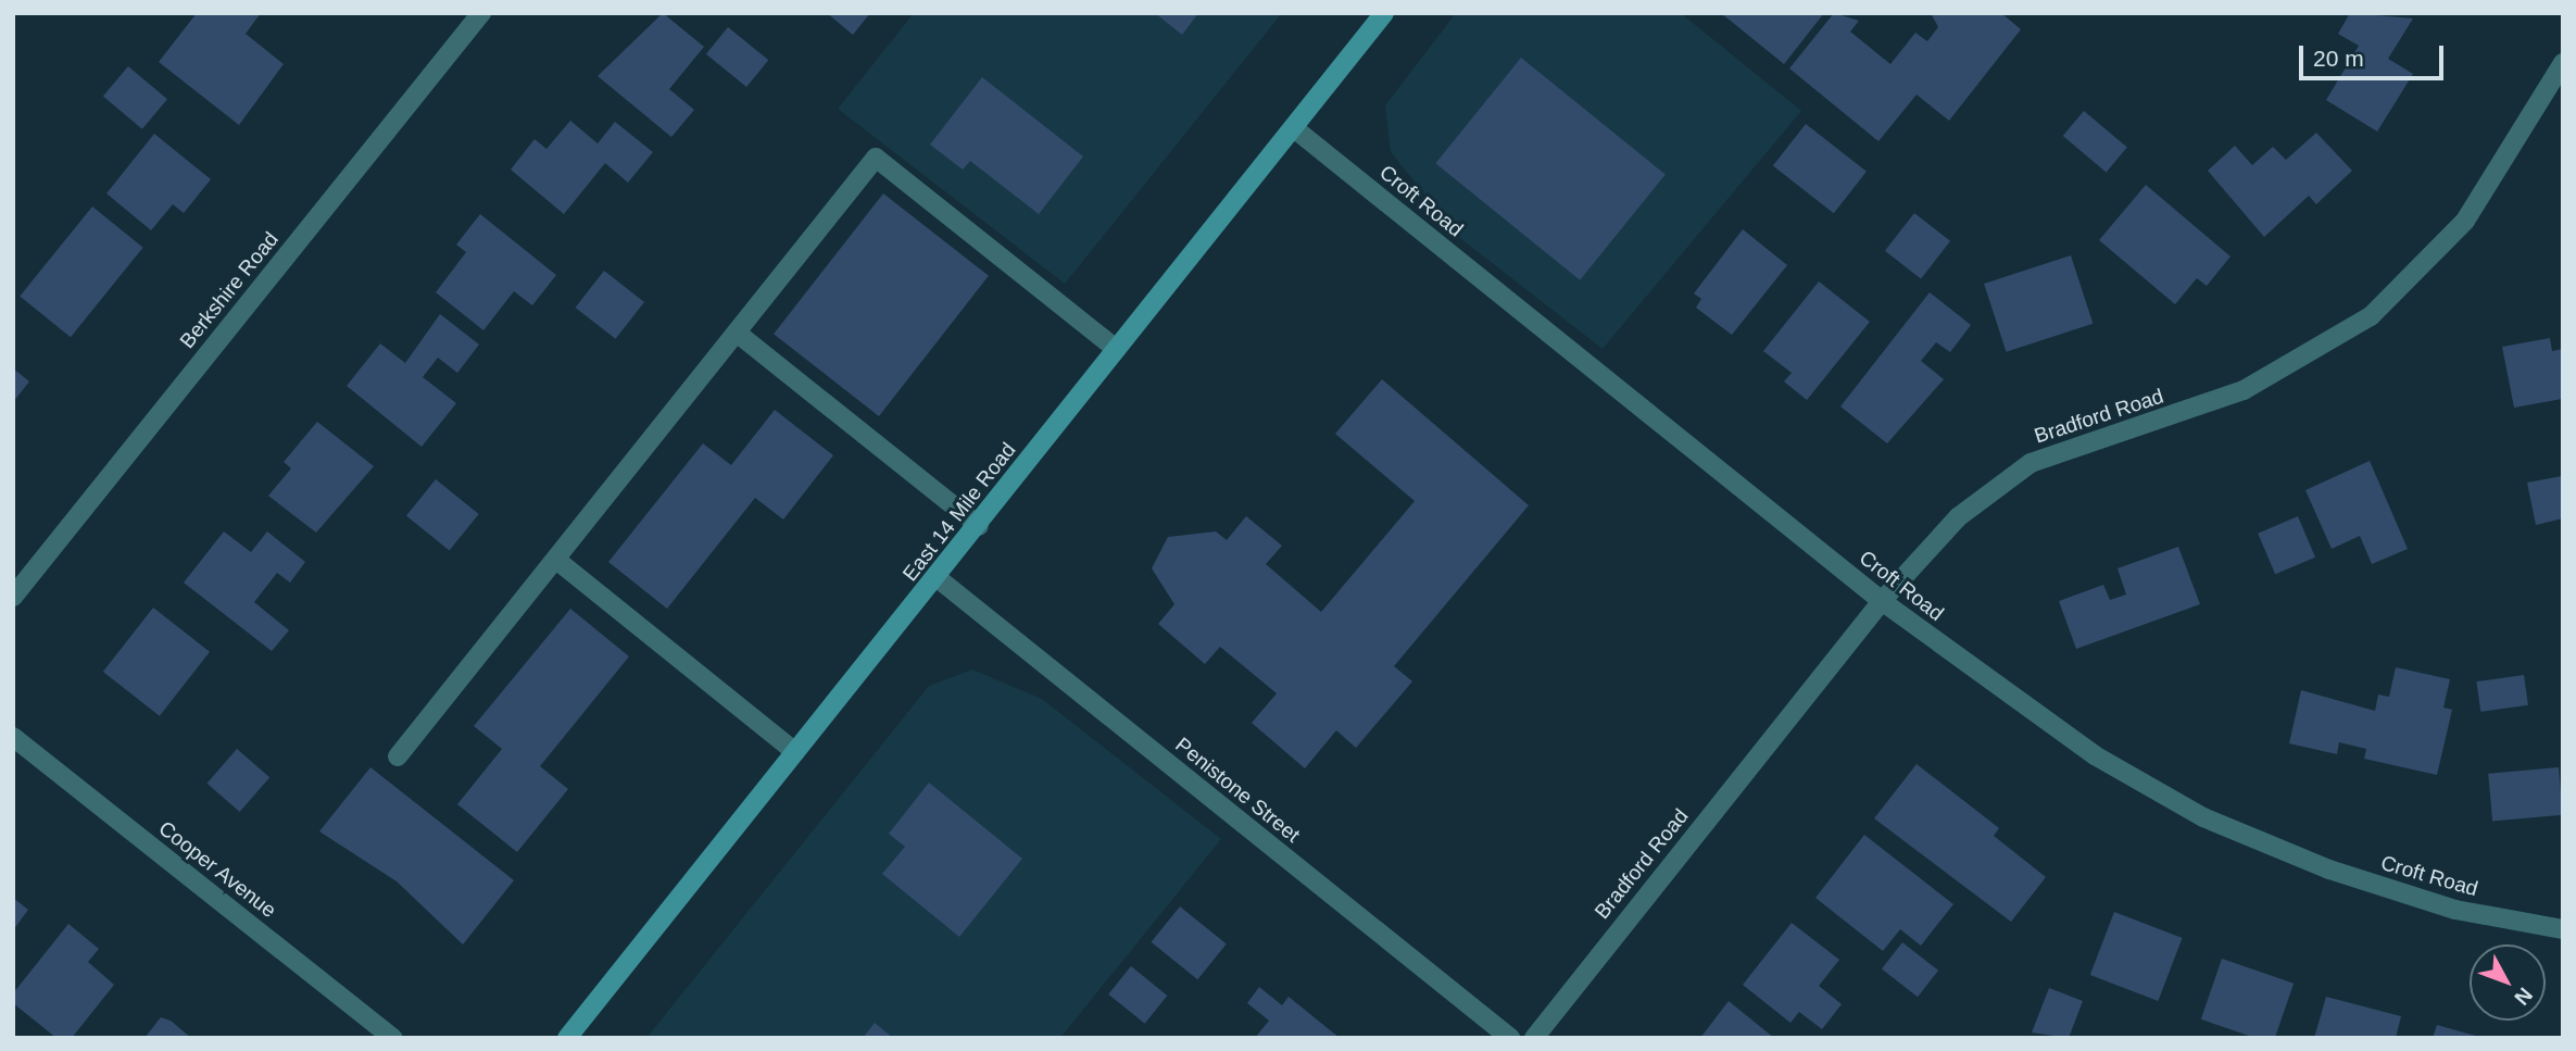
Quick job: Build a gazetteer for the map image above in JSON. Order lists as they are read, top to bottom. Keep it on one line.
{"streets":{"main road":["East 14 Mile Road"],"street":["Croft Road","Berkshire Road","Bradford Road","Penistone Street","Cooper Avenue"]},"crossings":[["Croft Road","Bradford Road"],["Croft Road","East 14 Mile Road"],["East 14 Mile Road","Penistone Street"]],"scale_bar":"20 m","north":"bottom right"}
